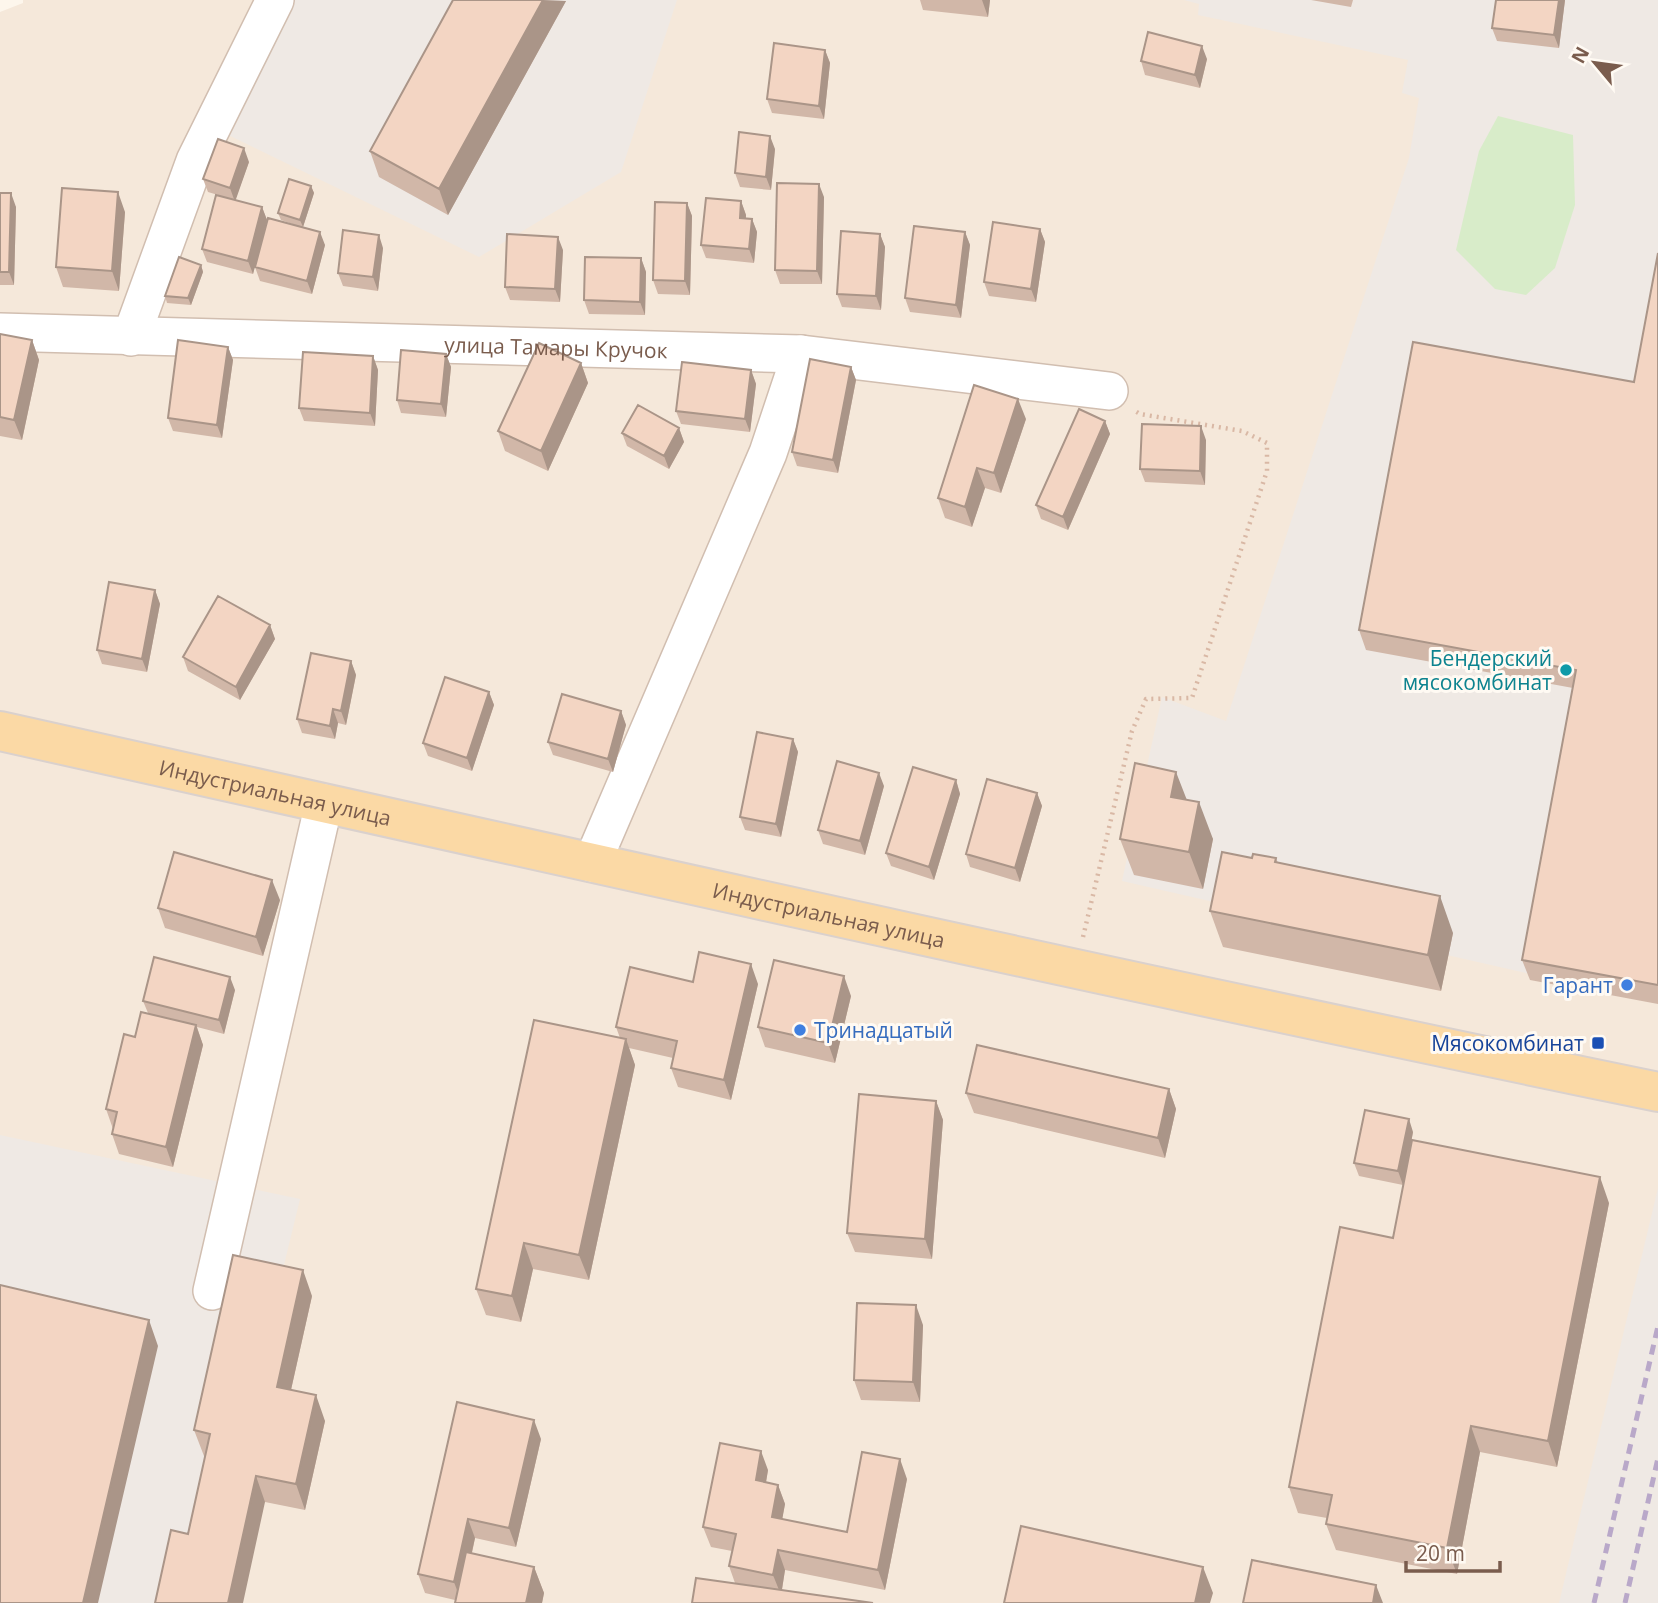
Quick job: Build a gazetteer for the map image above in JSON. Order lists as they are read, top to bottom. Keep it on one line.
{"streets":{"main road":["Индустриальная улица"],"street":["улица Тамары Кручок"]},"places":{"other":["Бендерский мясокомбинат","Гарант","Тринадцатый"],"transit":["Мясокомбинат"]},"scale_bar":"20 m","north":"top left"}
